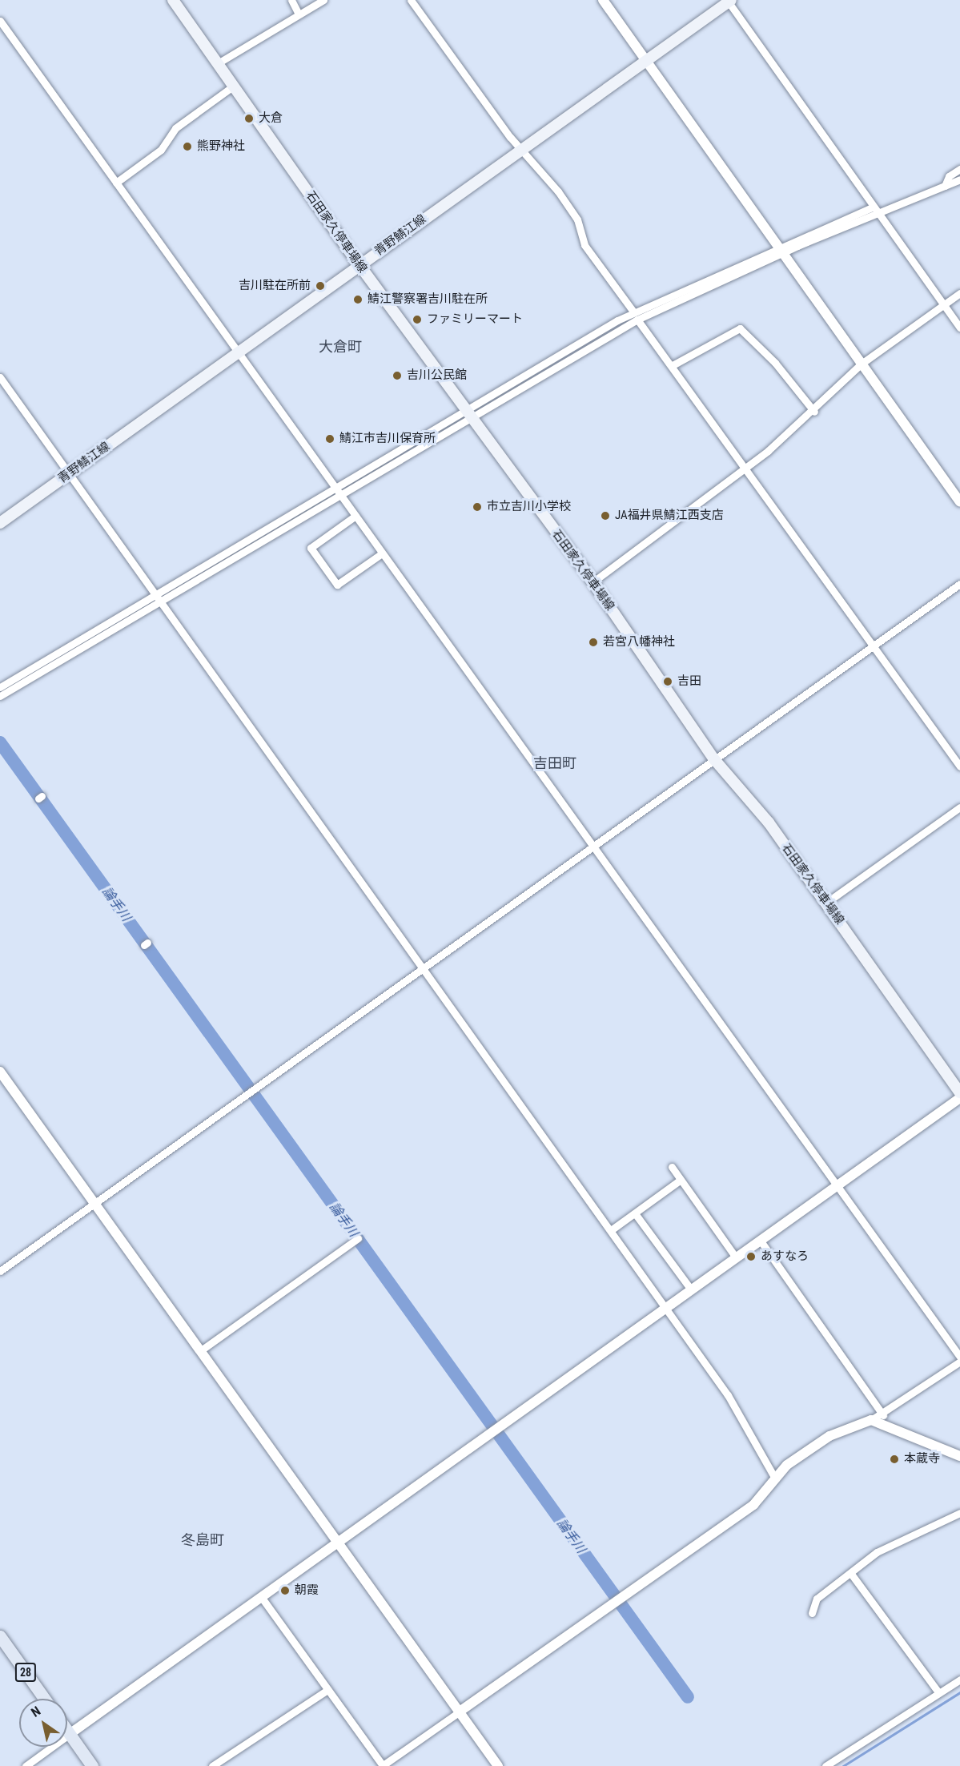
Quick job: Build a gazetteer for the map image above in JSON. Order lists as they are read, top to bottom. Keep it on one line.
{"streets":{"main road":["石田家久停車場線","青野鯖江線","28"]},"crossings":[["石田家久停車場線","青野鯖江線"]],"districts":["大倉町","吉田町","冬島町"],"water":["論手川"],"places":["大倉","熊野神社","吉川駐在所前","鯖江警察署吉川駐在所","ファミリーマート","吉川公民館","鯖江市吉川保育所","市立吉川小学校","JA福井県鯖江西支店","若宮八幡神社","吉田","あすなろ","本蔵寺","朝霞"],"north":"top left"}
